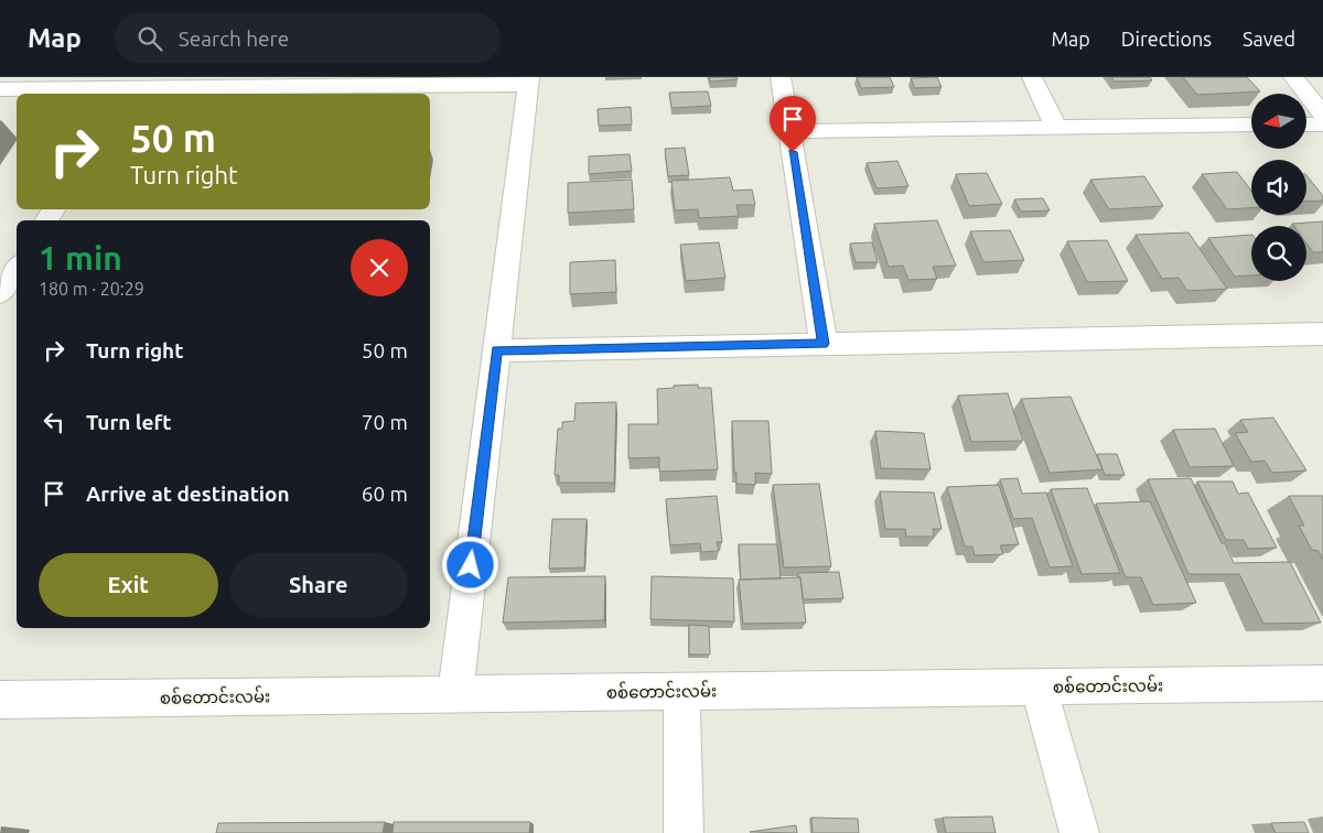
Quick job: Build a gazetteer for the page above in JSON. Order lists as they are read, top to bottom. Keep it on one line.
{"streets":{"street":["စစ်တောင်းလမ်း"]},"north":"left","page":{"header":"Map","search":"Search here","nav":["Map","Directions","Saved"],"turn":["50 m","Turn right"],"heading":["1 min","180 m · 20:29"],"list":[{"name":"Turn right","value":"50 m"},{"name":"Turn left","value":"70 m"},{"name":"Arrive at destination","value":"60 m"}],"buttons":["Exit","Share"]}}
